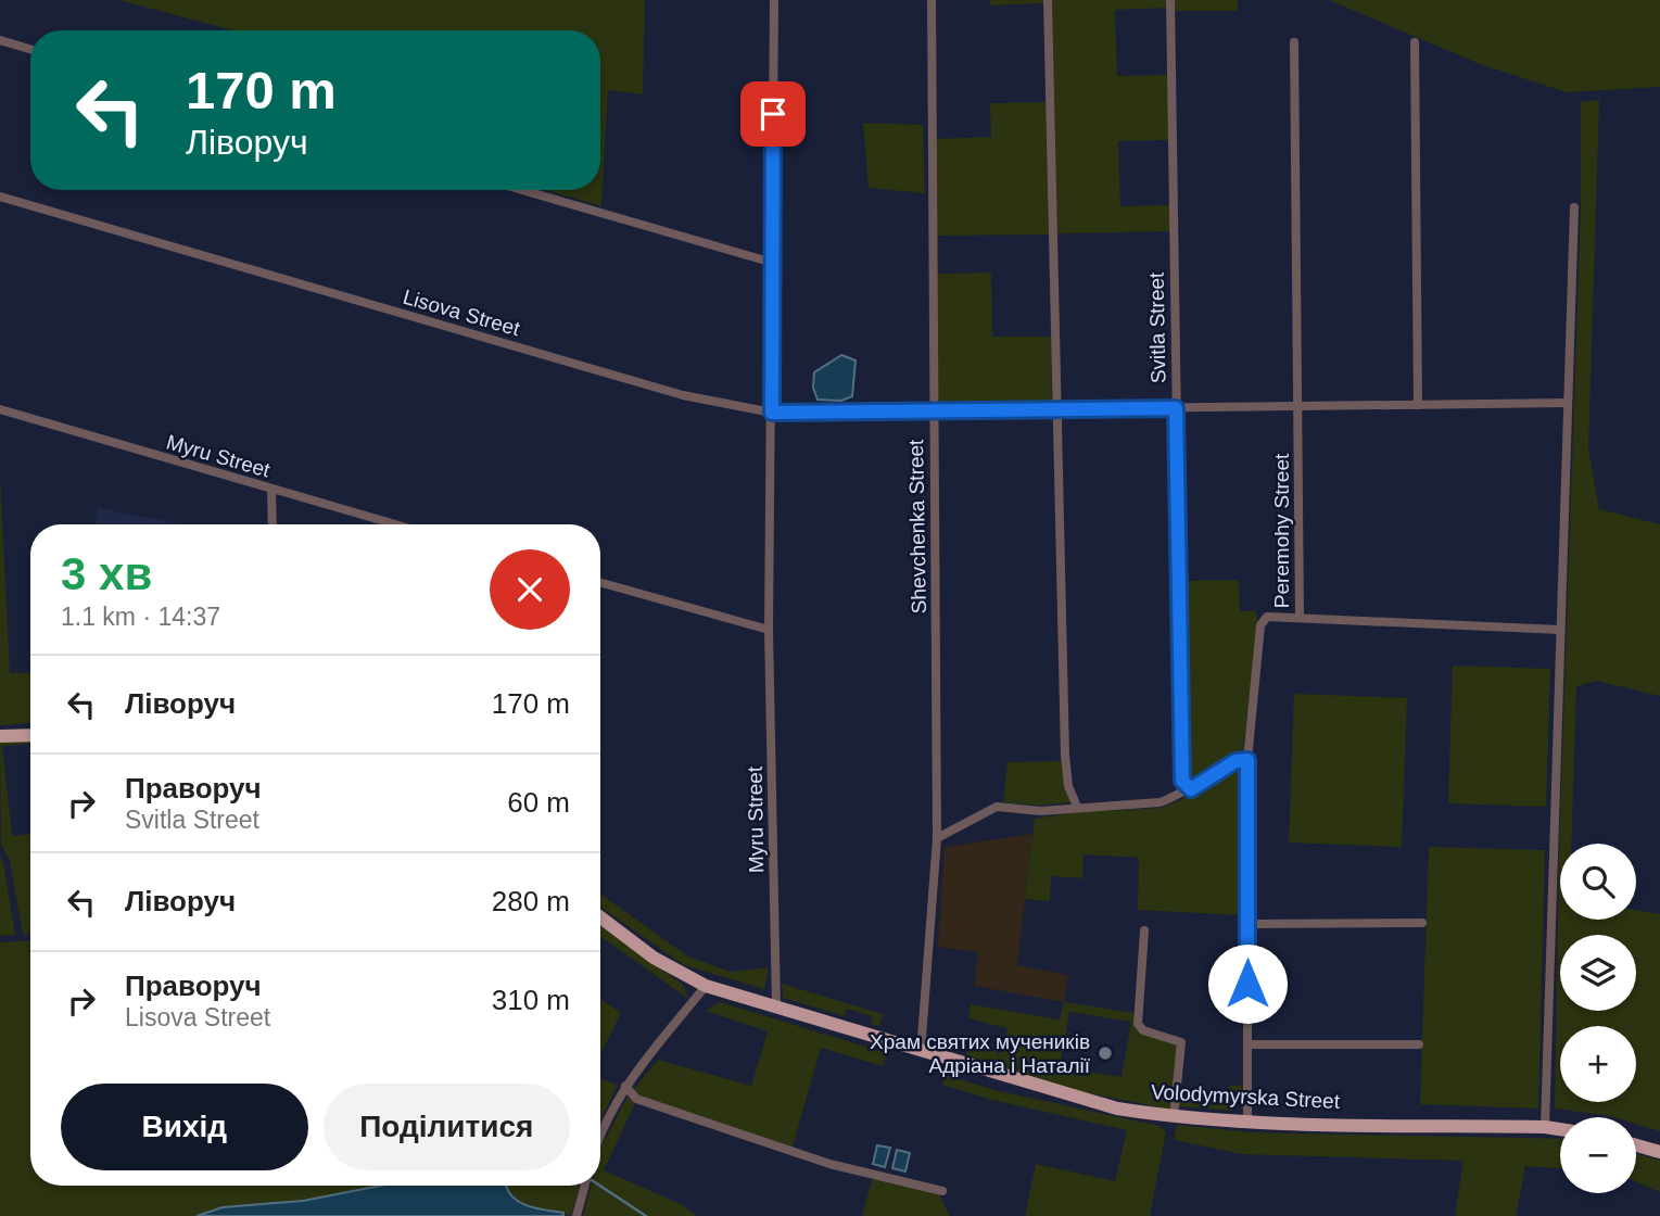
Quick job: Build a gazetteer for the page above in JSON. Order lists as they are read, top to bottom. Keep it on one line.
{"streets":{"main road":["Volodymyrska Street"],"street":["Lisova Street","Svitla Street","Myru Street","Shevchenka Street","Peremohy Street"]},"crossings":[["Lisova Street","Svitla Street"],["Lisova Street","Myru Street"],["Lisova Street","Shevchenka Street"],["Lisova Street","Peremohy Street"],["Myru Street","Volodymyrska Street"],["Shevchenka Street","Volodymyrska Street"],["Peremohy Street","Volodymyrska Street"]],"places":["Храм святих мучеників Адріана і Наталії"],"page":{"turn":["170 m","Ліворуч"],"heading":["3 хв","1.1 km · 14:37"],"list":[{"name":"Ліворуч","value":"170 m"},{"name":"Праворуч","note":"Svitla Street","value":"60 m"},{"name":"Ліворуч","value":"280 m"},{"name":"Праворуч","note":"Lisova Street","value":"310 m"}],"map_buttons":["+","−"],"buttons":["Вихід","Поділитися"]}}
